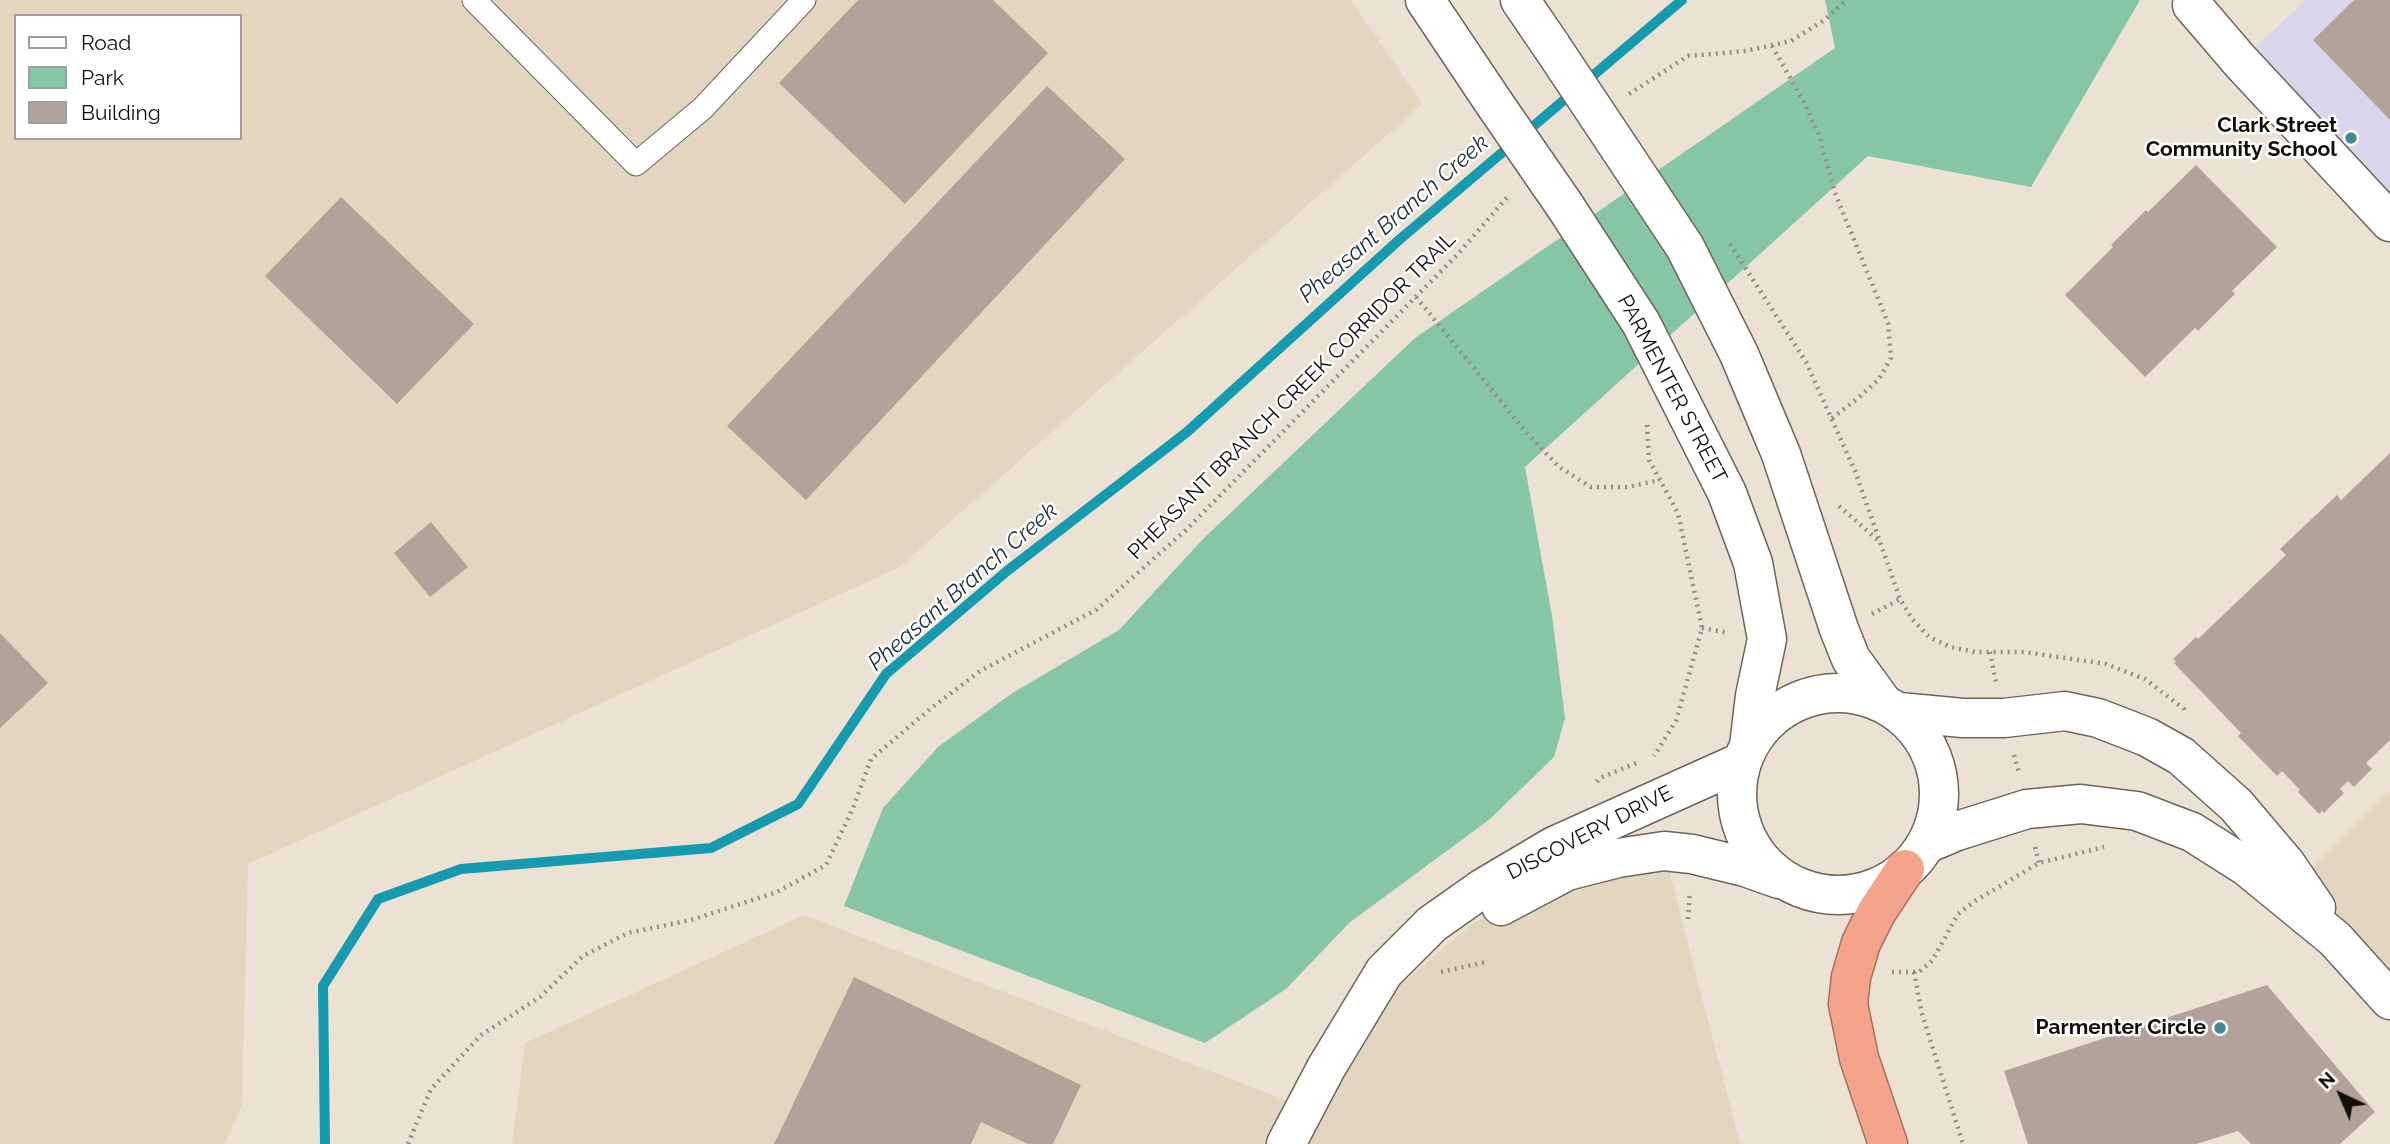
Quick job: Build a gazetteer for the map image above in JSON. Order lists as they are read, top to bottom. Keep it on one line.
{"streets":{"street":["PARMENTER STREET","DISCOVERY DRIVE"],"path":["PHEASANT BRANCH CREEK CORRIDOR TRAIL"]},"crossings":[["PARMENTER STREET","DISCOVERY DRIVE"]],"water":["Pheasant Branch Creek"],"places":["Clark Street Community School","Parmenter Circle"],"legend":["Road","Park","Building"],"north":"top left"}
